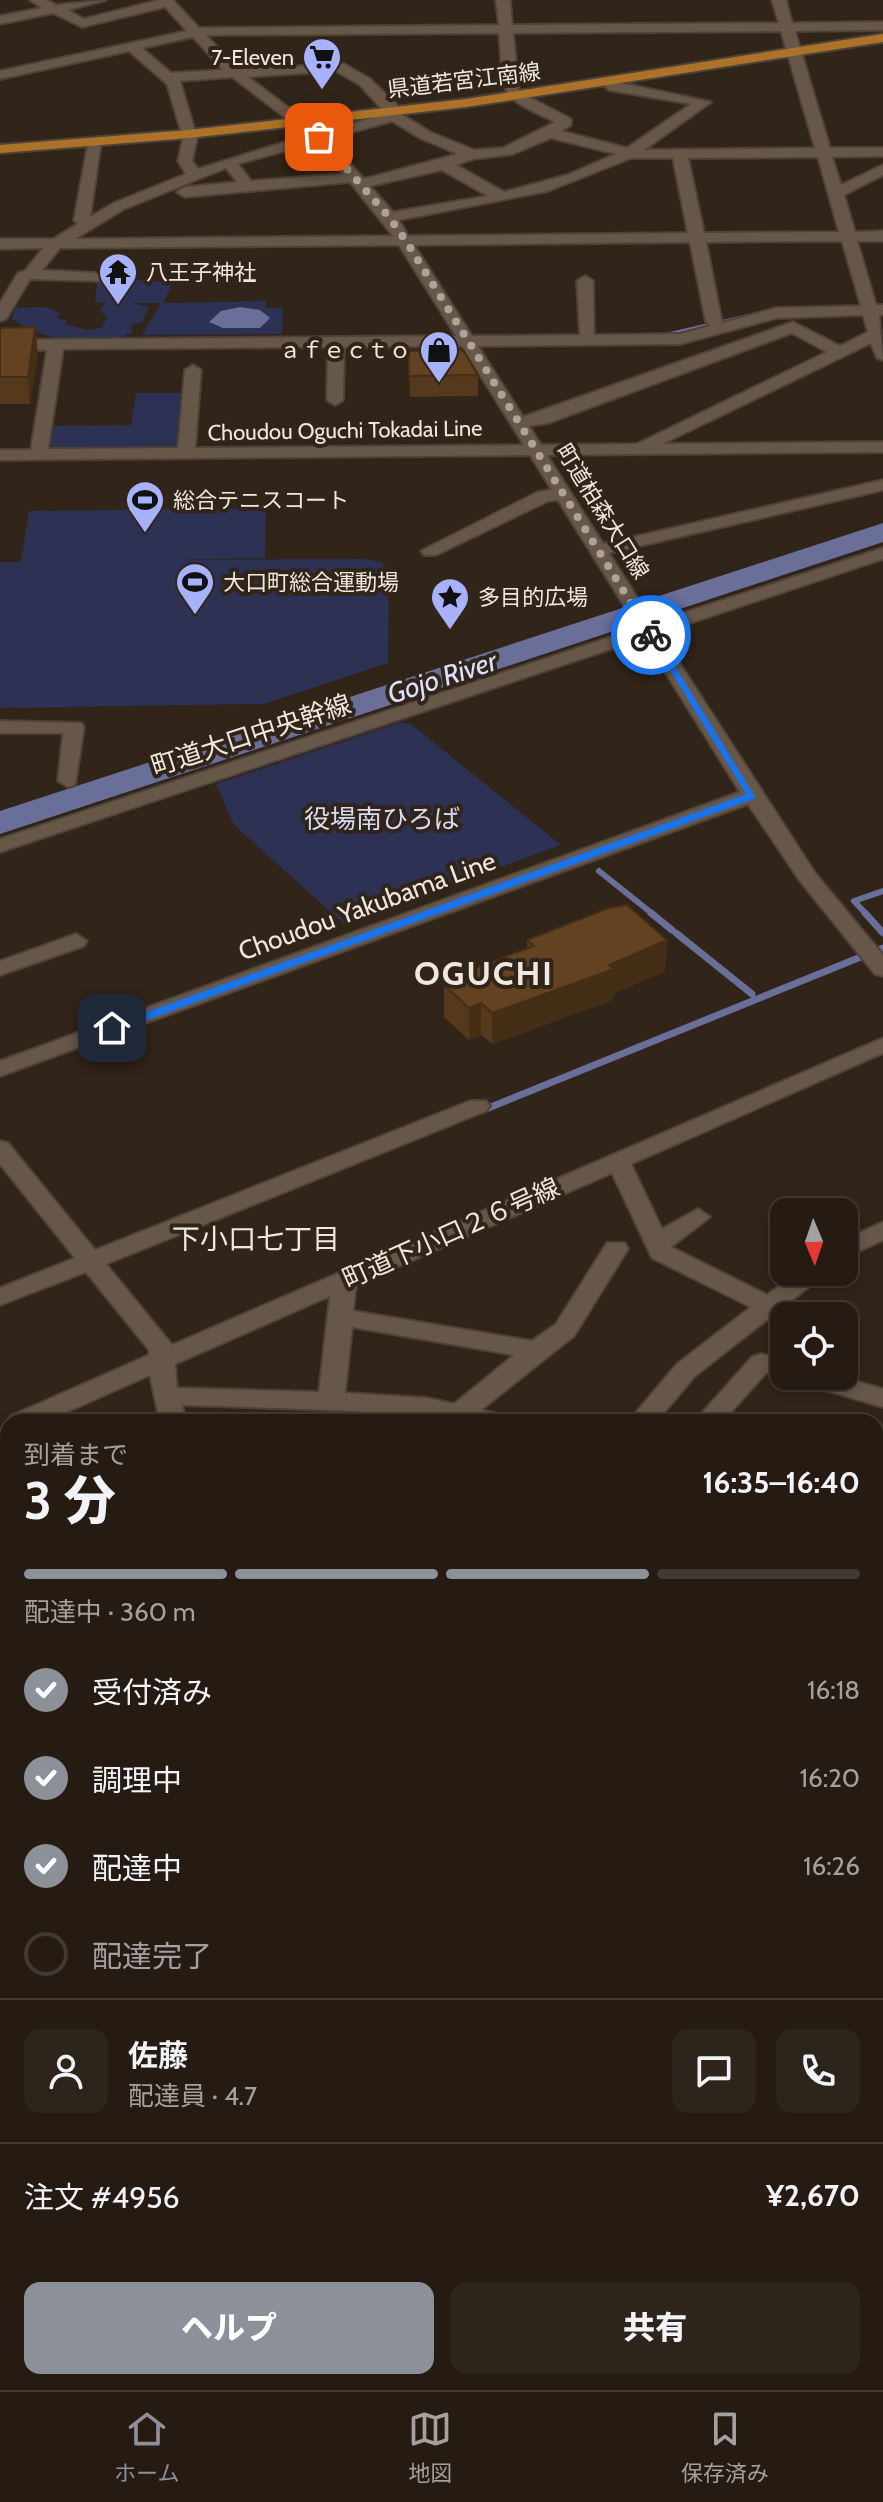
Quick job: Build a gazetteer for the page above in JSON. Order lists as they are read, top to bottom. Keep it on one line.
{"streets":{"main road":["県道若宮江南線"],"street":["Choudou Oguchi Tokadai Line","町道柏森大口線","町道大口中央幹線","Choudou Yakubama Line","町道下小口２６号線"]},"crossings":[["県道若宮江南線","町道柏森大口線"],["Choudou Oguchi Tokadai Line","町道柏森大口線"],["町道柏森大口線","町道大口中央幹線"],["町道柏森大口線","Choudou Yakubama Line"]],"districts":["OGUCHI","下小口七丁目"],"water":["Gojo River"],"parks":["役場南ひろば"],"places":{"supermarket":["7-Eleven"],"temple":["八王子神社"],"shop":["ａｆｅｃｔｏ"],"sports":["総合テニスコート","大口町総合運動場"],"place":["多目的広場"]},"north":"bottom","page":{"heading":["3 分","到着まで","16:35–16:40"],"panel":["佐藤","配達員 · 4.7","注文 #4956","¥2,670"],"bar":"配達中 · 360 m","list":[["受付済み","16:18"],["調理中","16:20"],["配達中","16:26"],"配達完了"],"buttons":["ヘルプ","共有"],"tabs":["ホーム","地図","保存済み"]}}
